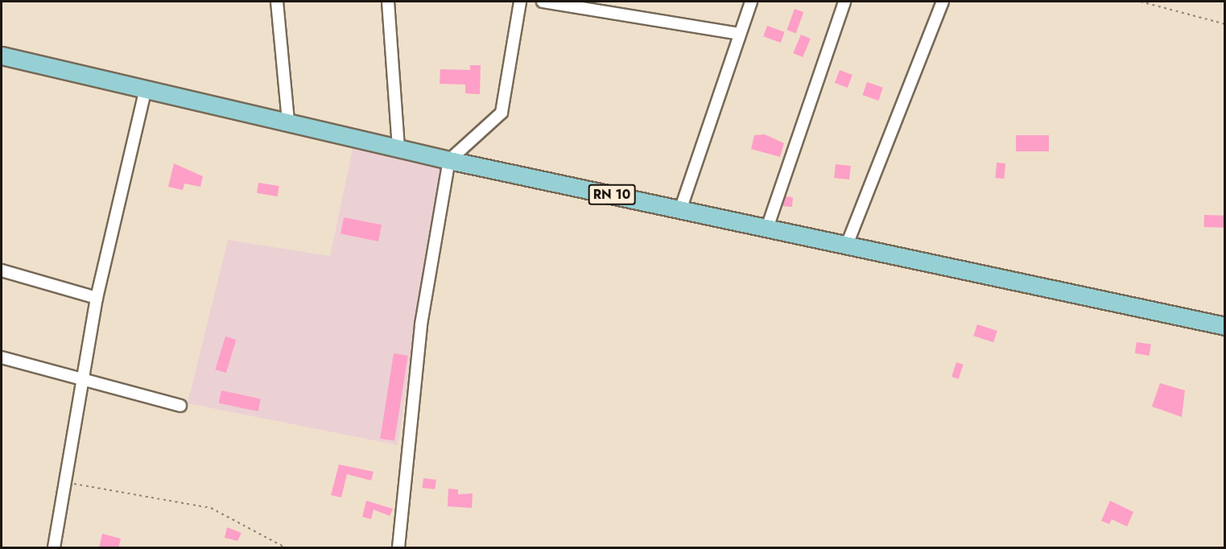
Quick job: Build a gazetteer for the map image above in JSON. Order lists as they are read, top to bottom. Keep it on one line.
{"streets":{"main road":["RN 10"]}}
